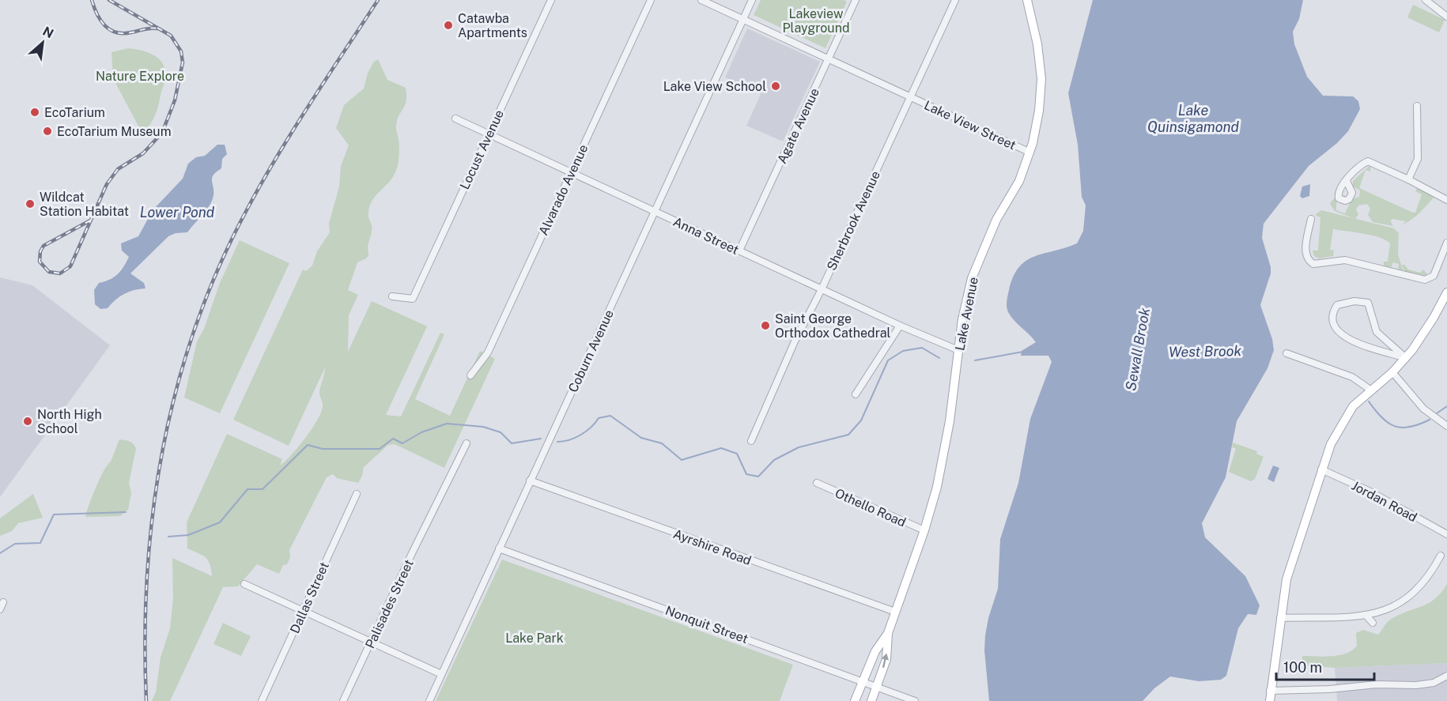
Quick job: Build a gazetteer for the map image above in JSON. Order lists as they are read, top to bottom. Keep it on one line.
{"streets":{"main road":["Lake Avenue"],"street":["Lake View Street","Agate Avenue","Locust Avenue","Alvarado Avenue","Sherbrook Avenue","Anna Street","Coburn Avenue","Jordan Road","Othello Road","Ayrshire Road","Dallas Street","Palisades Street","Nonquit Street"]},"crossings":[["Lake View Street","Agate Avenue"],["Lake View Street","Sherbrook Avenue"],["Lake View Street","Lake Avenue"],["Agate Avenue","Anna Street"],["Locust Avenue","Anna Street"],["Alvarado Avenue","Anna Street"],["Sherbrook Avenue","Anna Street"],["Anna Street","Lake Avenue"],["Anna Street","Coburn Avenue"],["Lake Avenue","Othello Road"],["Lake Avenue","Ayrshire Road"],["Lake Avenue","Nonquit Street"],["Coburn Avenue","Ayrshire Road"],["Coburn Avenue","Nonquit Street"]],"water":["Lake Quinsigamond","Lower Pond","Sewall Brook","West Brook"],"parks":["Lakeview Playground","Nature Explore","Lake Park"],"places":["Catawba Apartments","Lake View School","EcoTarium","EcoTarium Museum","Wildcat Station Habitat","Saint George Orthodox Cathedral","North High School"],"scale_bar":"100 m","north":"top right"}
